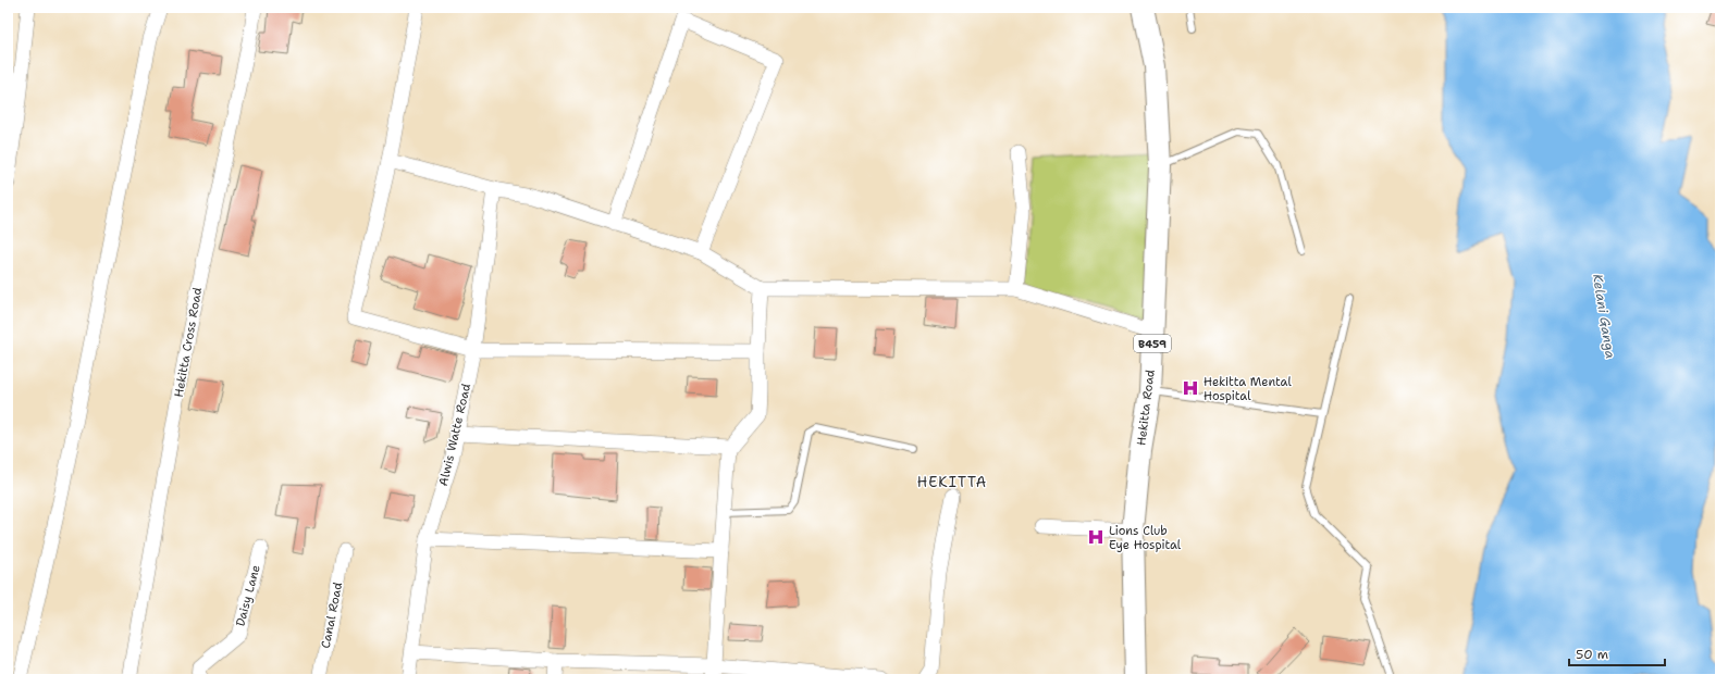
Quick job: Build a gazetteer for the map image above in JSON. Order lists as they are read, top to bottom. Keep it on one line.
{"streets":{"main road":["B459","Hekitta Road"],"street":["Hekitta Cross Road","Alwis Watte Road","Daisy Lane","Canal Road"]},"districts":["HEKITTA"],"water":["Kelani Ganga"],"places":{"hospital":["Hekitta Mental Hospital","Lions Club Eye Hospital"]},"scale_bar":"50 m"}
